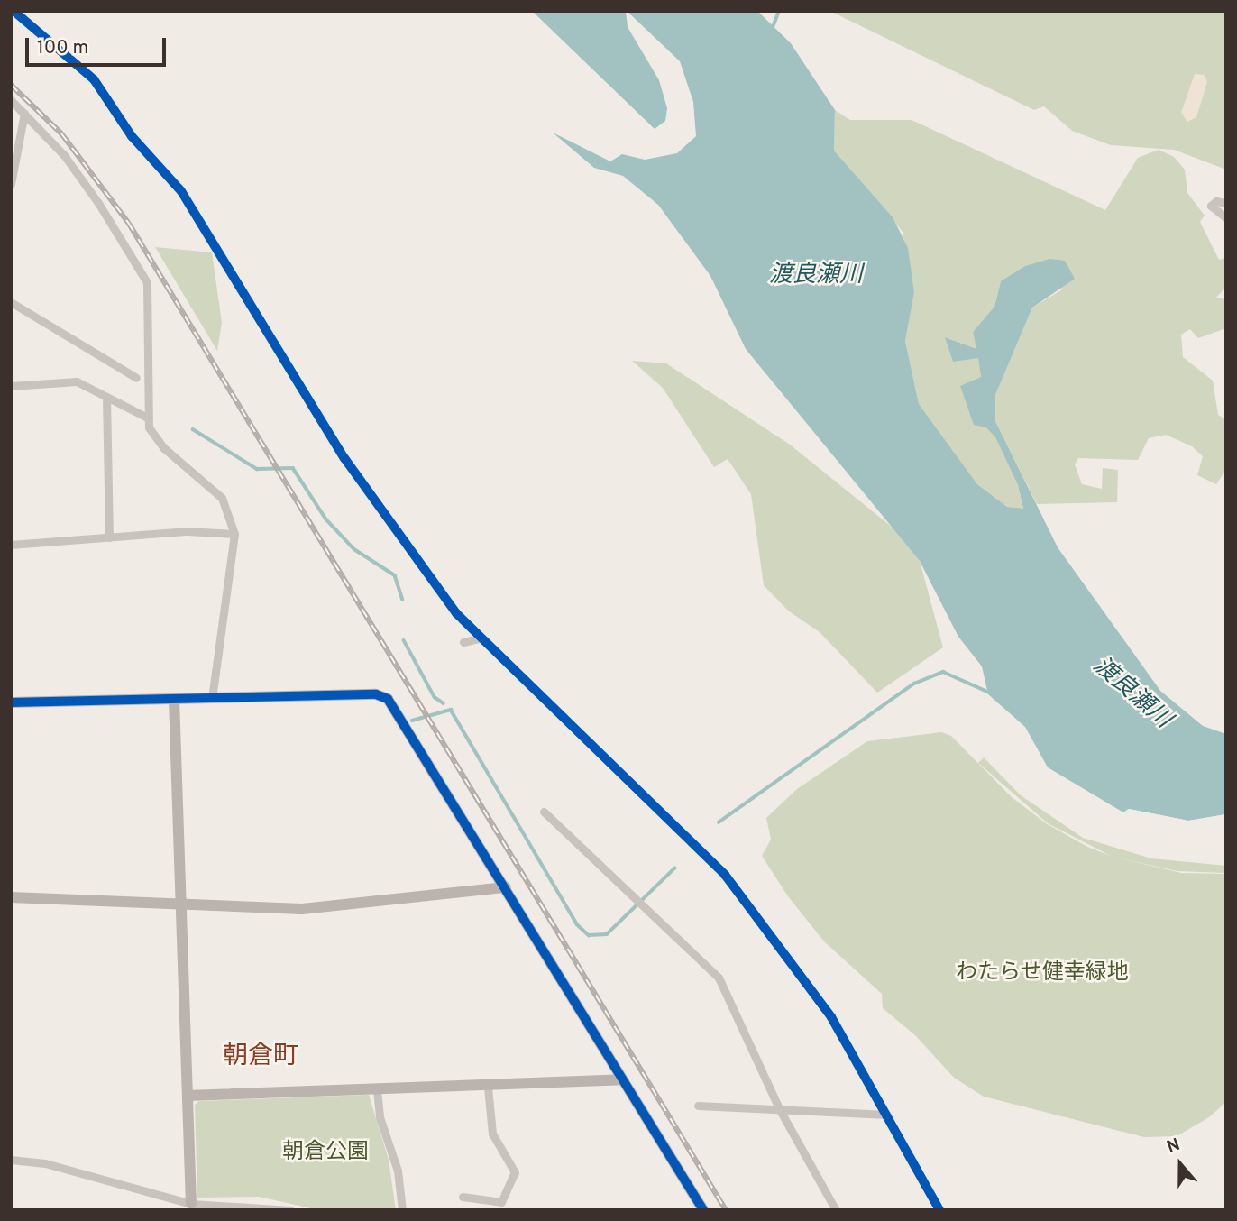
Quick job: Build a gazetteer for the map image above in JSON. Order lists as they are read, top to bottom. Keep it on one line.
{"districts":["朝倉町"],"water":["渡良瀬川"],"parks":["わたらせ健幸緑地","朝倉公園"],"scale_bar":"100 m","north":"top"}
